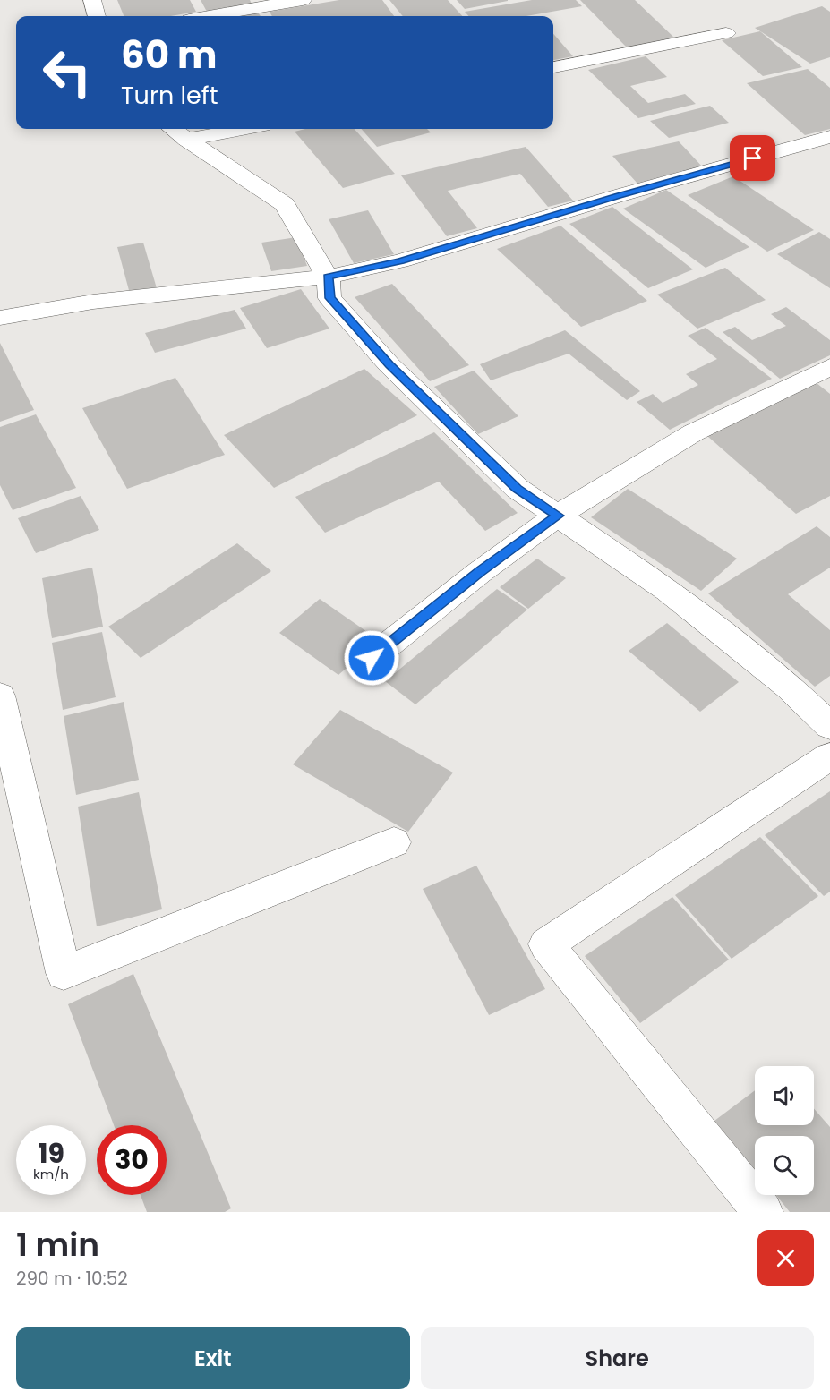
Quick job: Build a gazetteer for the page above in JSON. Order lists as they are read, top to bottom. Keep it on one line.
{"page":{"turn":["60 m","Turn left"],"speed":"19 km/h","limit":"30","heading":["1 min","290 m · 10:52"],"buttons":["Exit","Share"]}}
